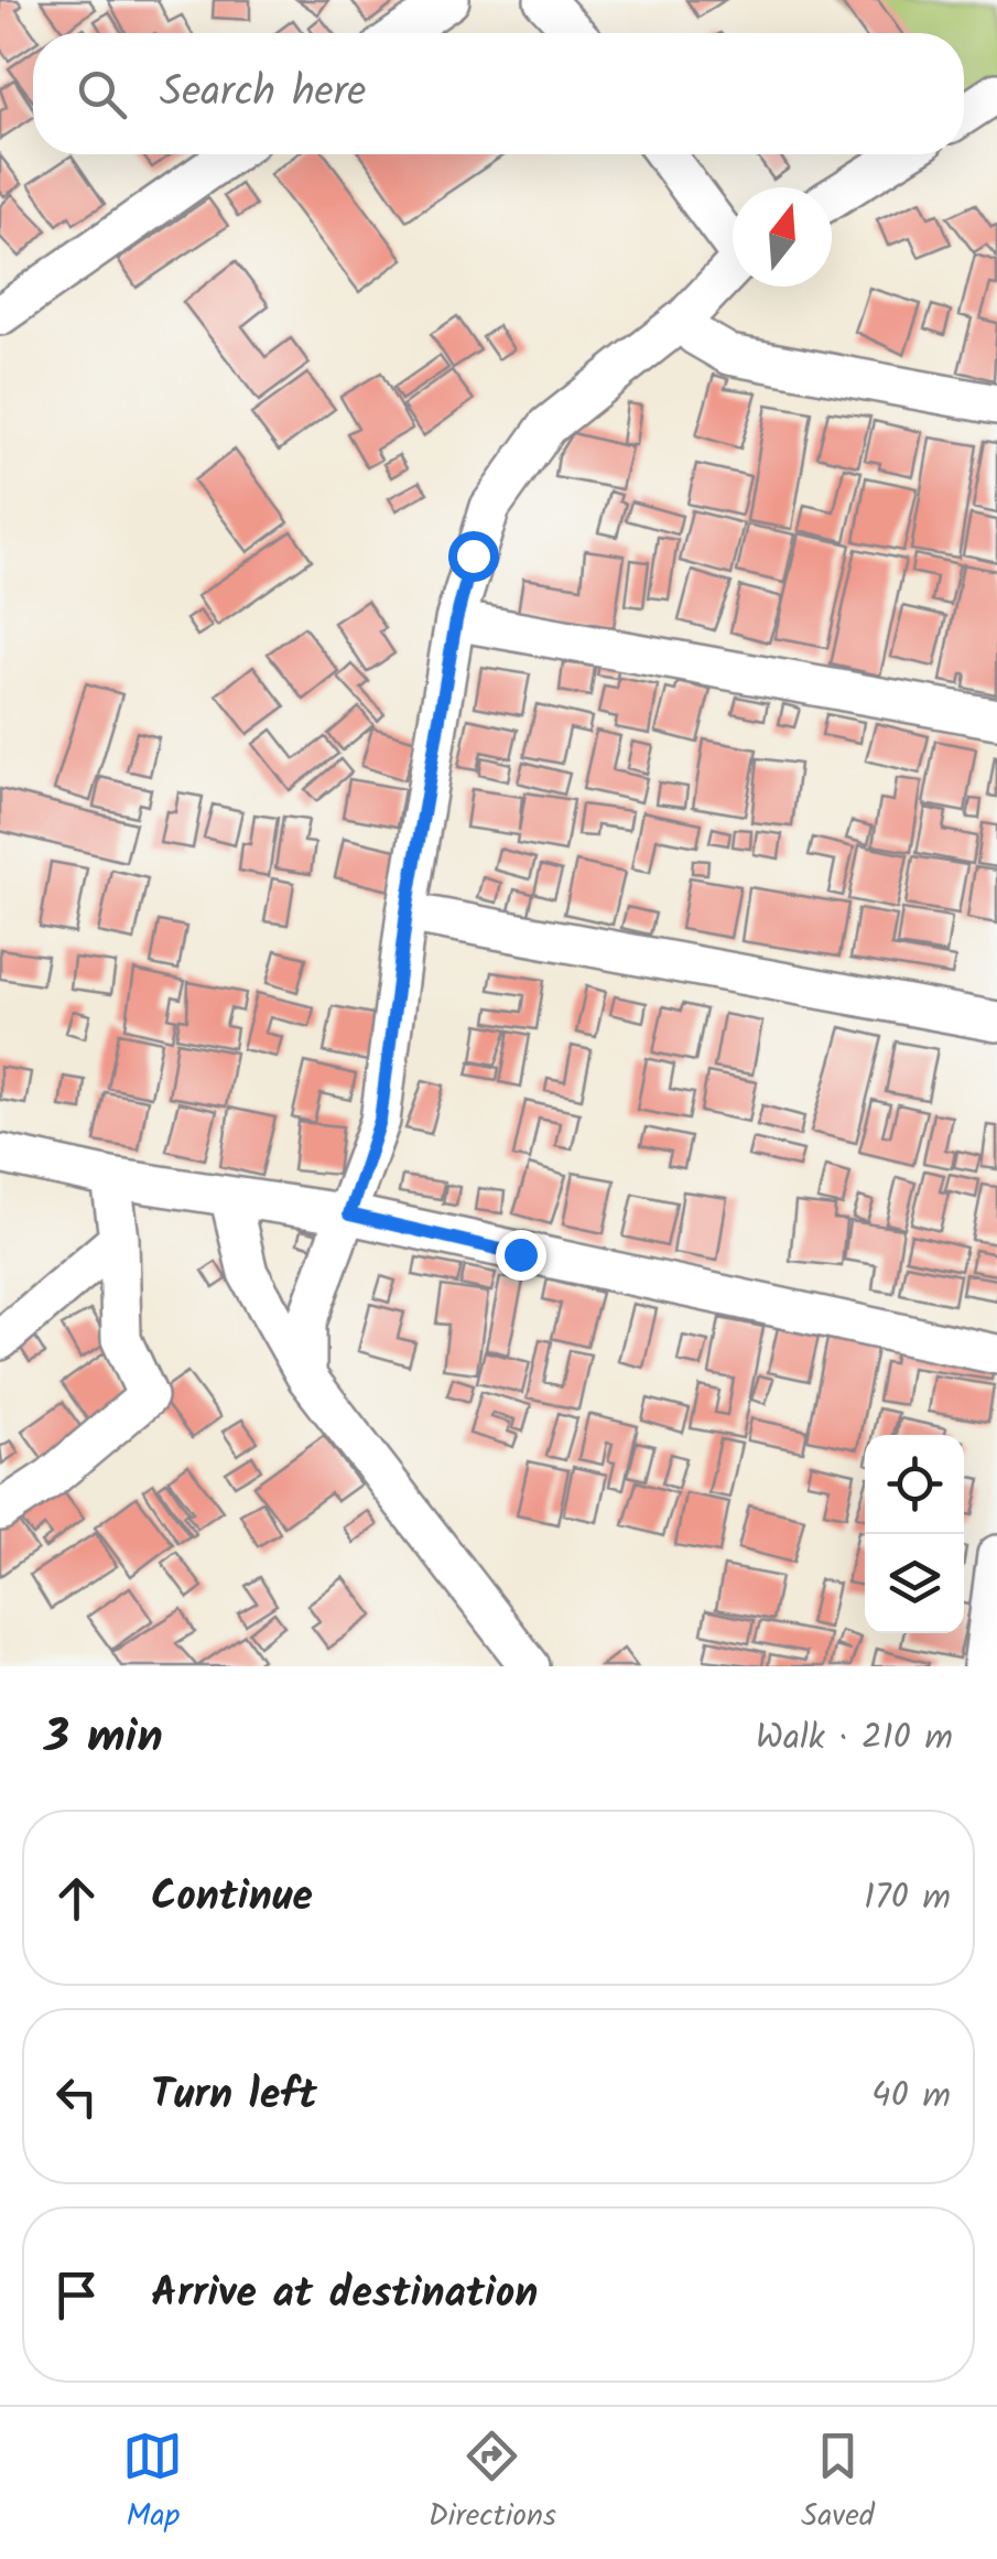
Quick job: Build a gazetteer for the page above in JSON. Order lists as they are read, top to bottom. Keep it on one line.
{"north":"top","page":{"search":"Search here","heading":["3 min","Walk · 210 m"],"list":[["Continue","170 m"],["Turn left","40 m"],"Arrive at destination"],"nav":["Map","Directions","Saved"]}}
